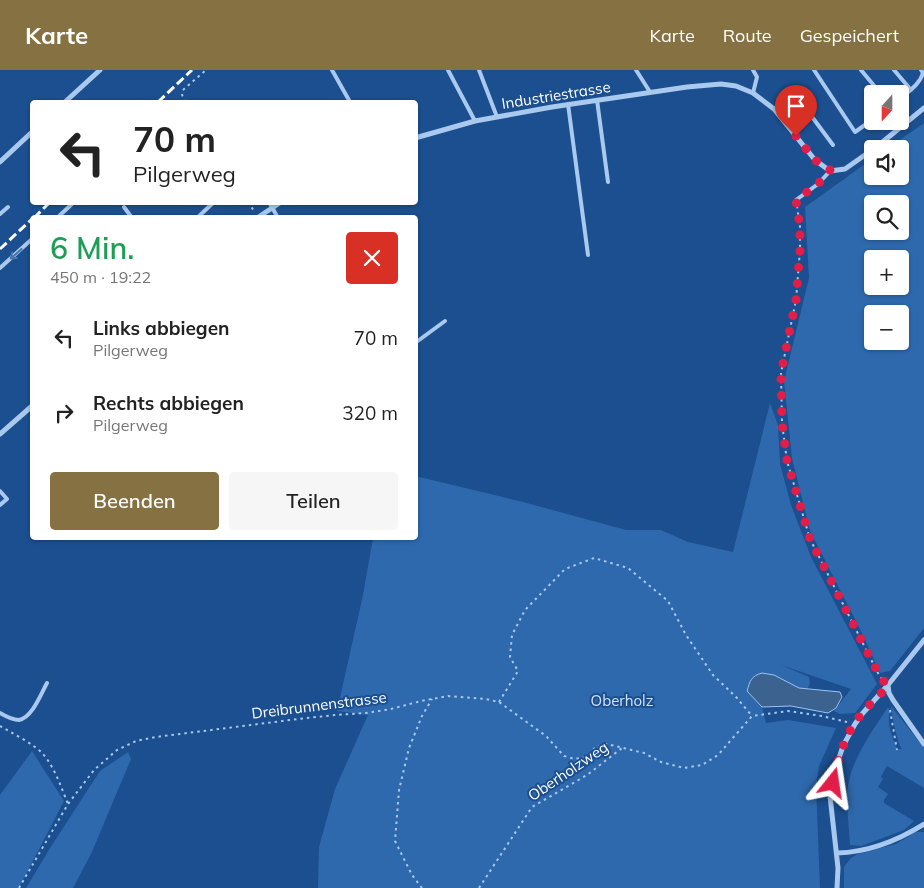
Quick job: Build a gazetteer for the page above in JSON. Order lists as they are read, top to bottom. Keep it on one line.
{"streets":{"street":["Industriestrasse"],"path":["Dreibrunnenstrasse","Oberholzweg"]},"crossings":[["Dreibrunnenstrasse","Oberholzweg"]],"parks":["Oberholz"],"north":"bottom","page":{"header":"Karte","nav":["Karte","Route","Gespeichert"],"map_buttons":["+","−"],"turn":["70 m","Pilgerweg"],"heading":["6 Min.","450 m · 19:22"],"list":[{"name":"Links abbiegen","note":"Pilgerweg","value":"70 m"},{"name":"Rechts abbiegen","note":"Pilgerweg","value":"320 m"}],"buttons":["Beenden","Teilen"]}}
